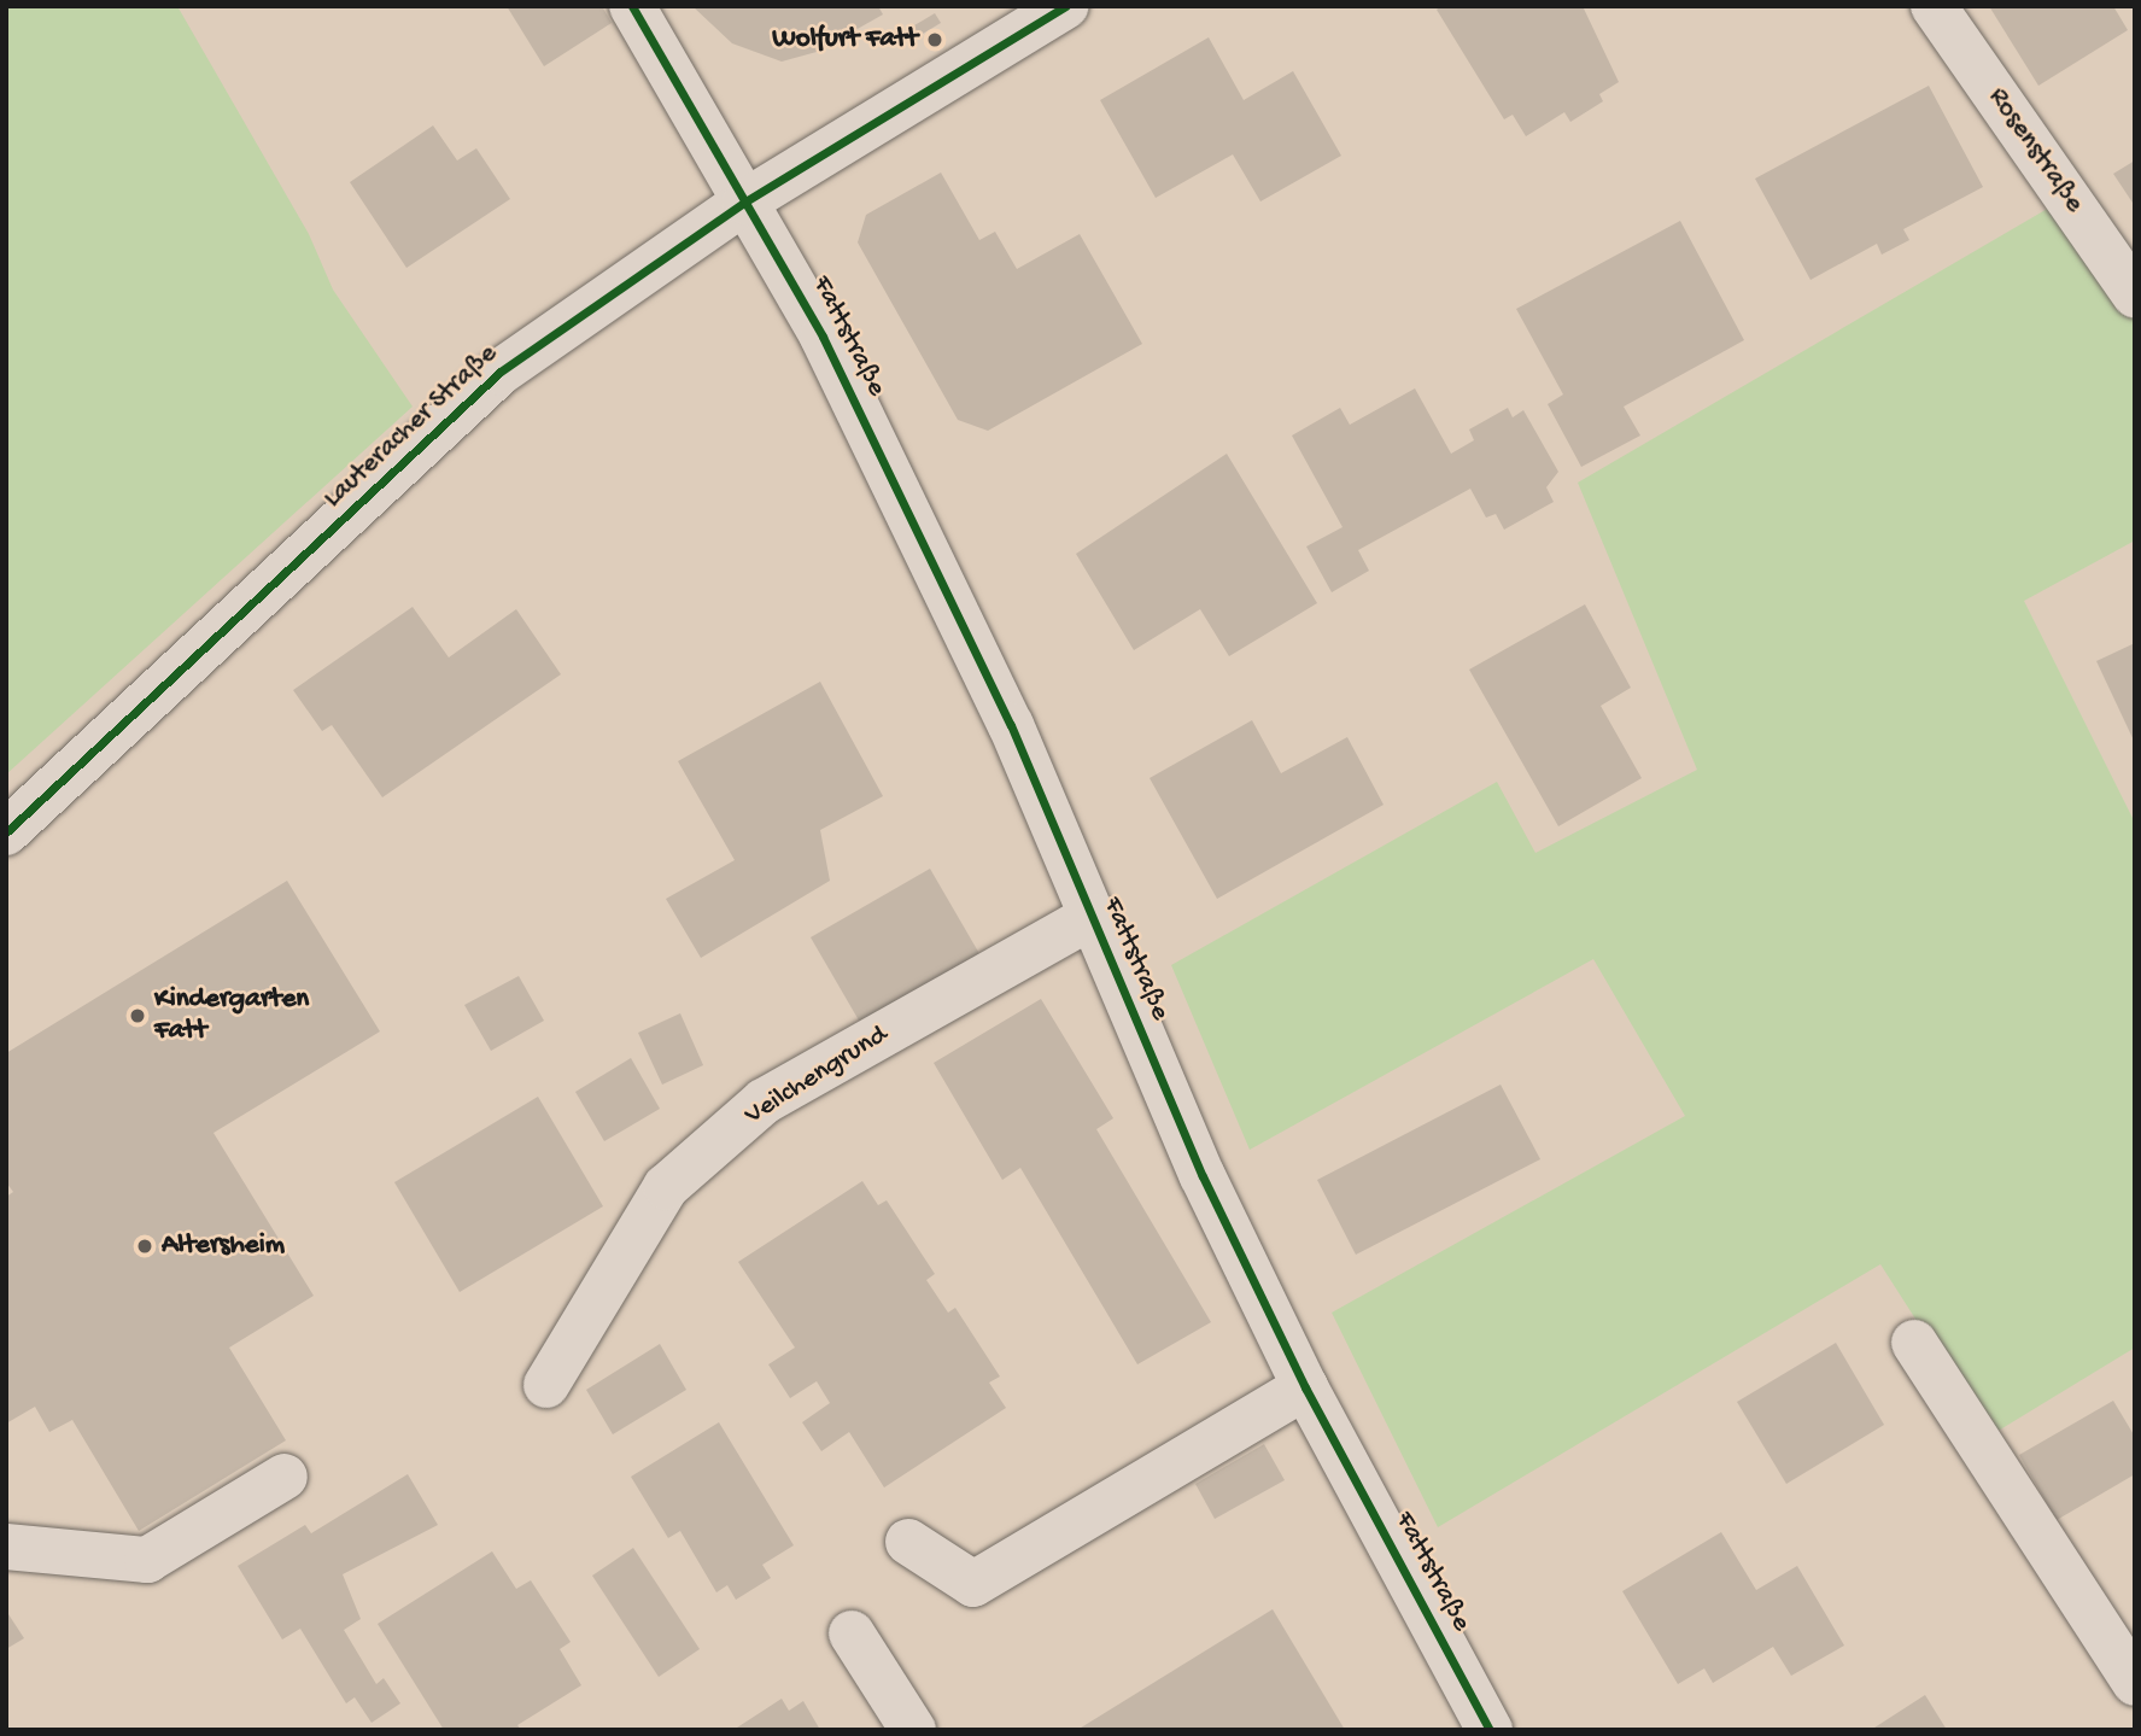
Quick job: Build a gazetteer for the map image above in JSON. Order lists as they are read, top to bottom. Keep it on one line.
{"streets":{"street":["Rosenstraße","Fattstraße","Lauteracher Straße","Veilchengrund"]},"crossings":[["Fattstraße","Lauteracher Straße"],["Fattstraße","Veilchengrund"]],"places":["Wolfurt Fatt","Kindergarten Fatt","Altersheim"]}
